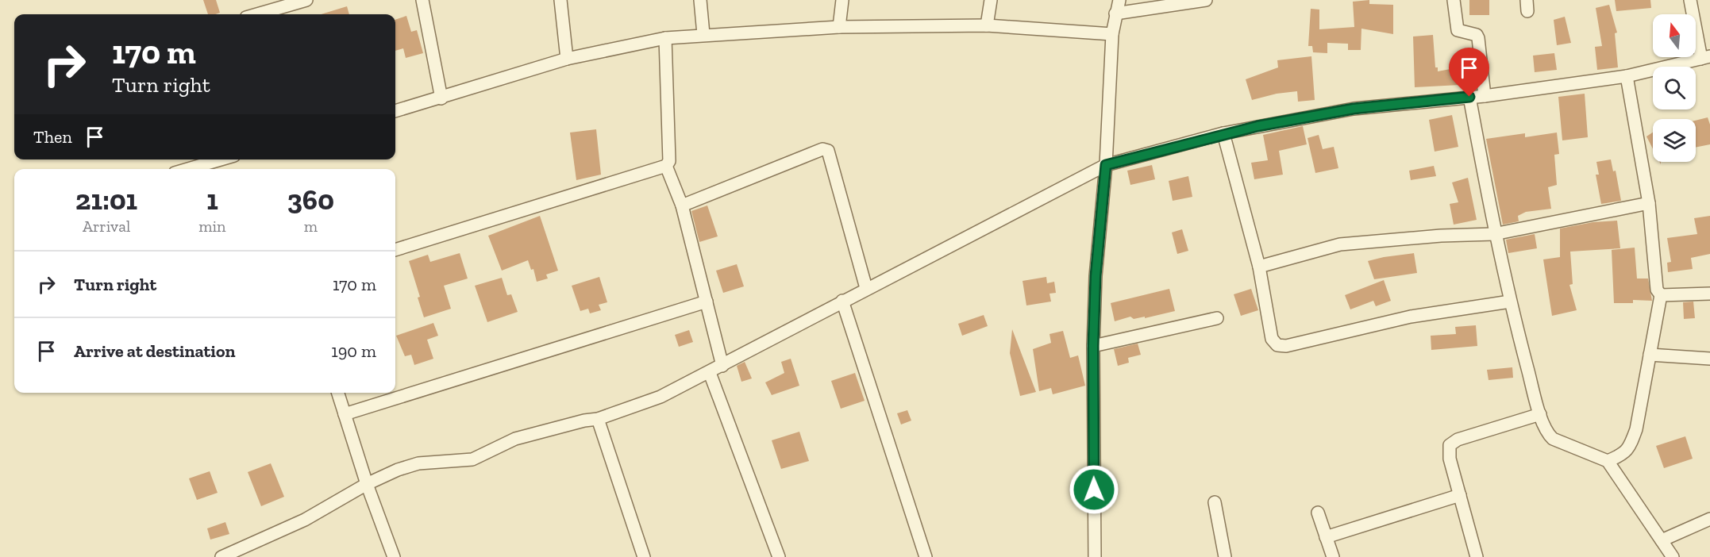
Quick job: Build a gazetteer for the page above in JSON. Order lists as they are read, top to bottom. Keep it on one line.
{"north":"top","page":{"turn":["170 m","Turn right"],"then":"Then","eta":["21:01","Arrival","1","min","360","m"],"list":[{"name":"Turn right","value":"170 m"},{"name":"Arrive at destination","value":"190 m"}]}}
